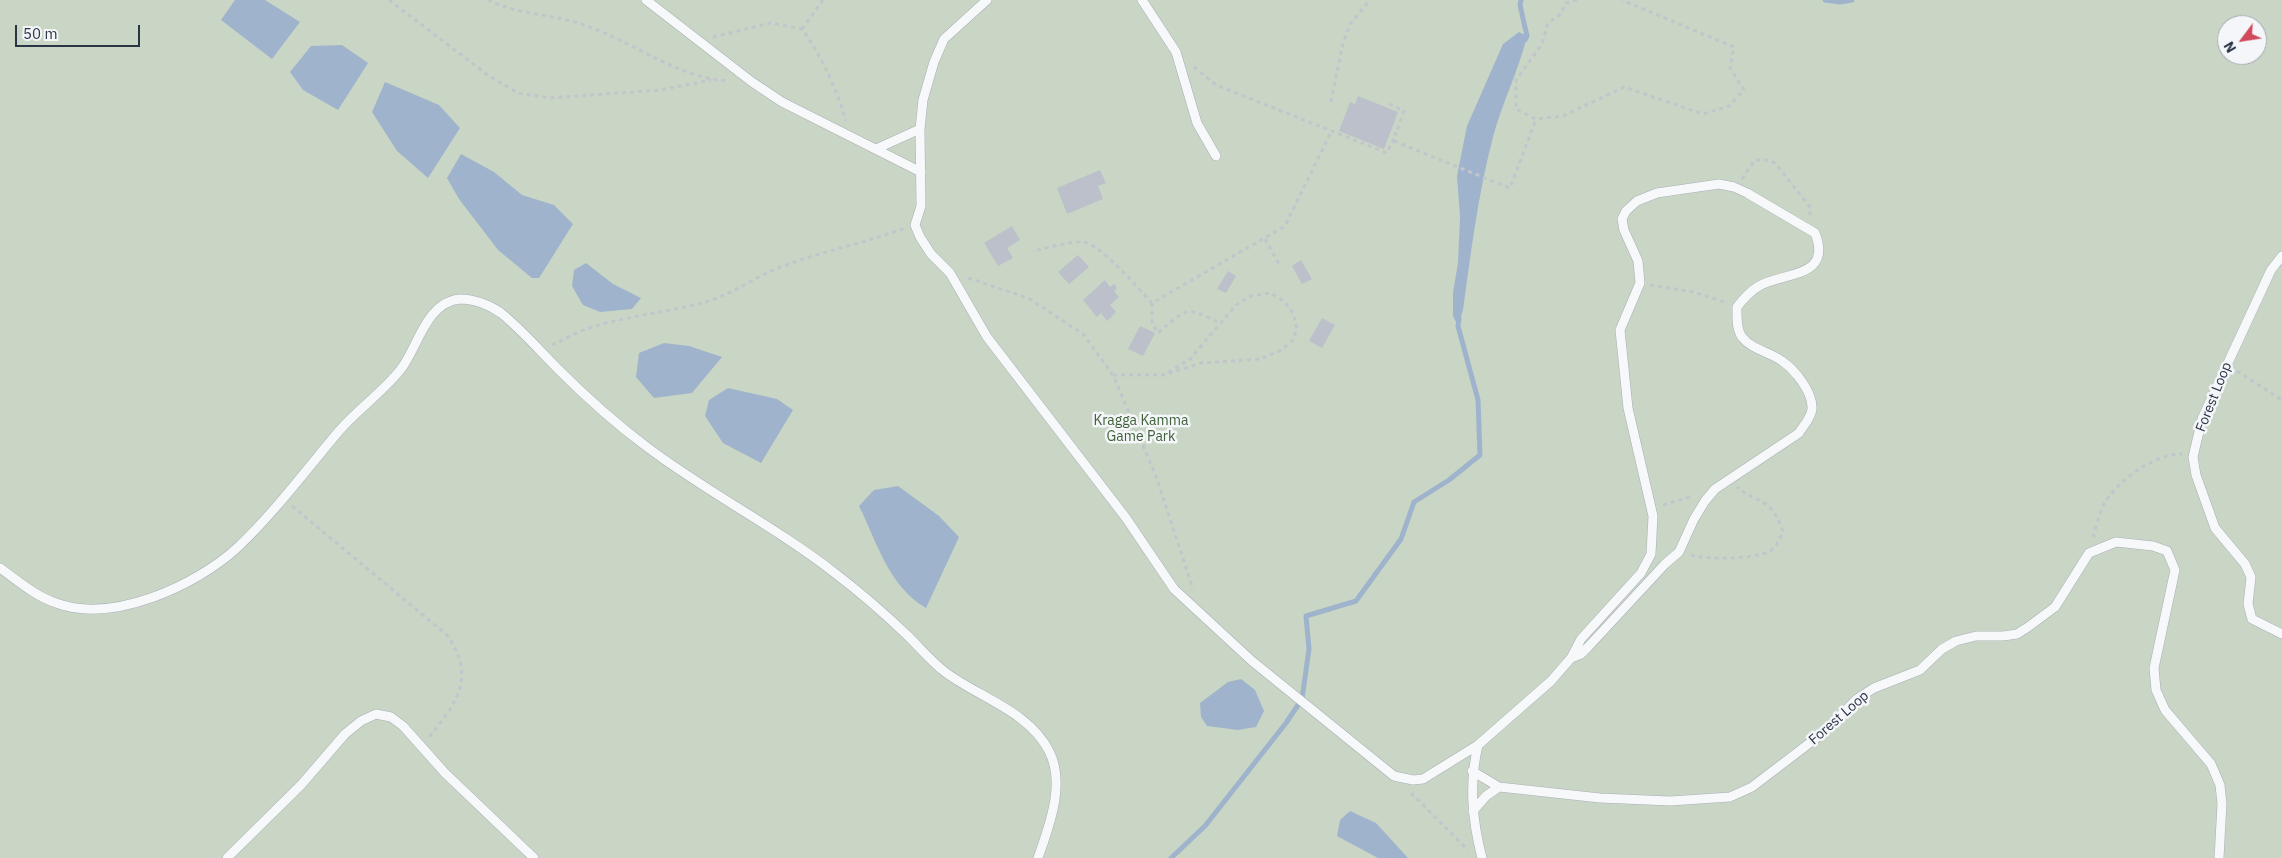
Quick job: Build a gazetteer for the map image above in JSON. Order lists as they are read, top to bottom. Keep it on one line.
{"streets":{"lane":["Forest Loop"]},"parks":["Kragga Kamma Game Park"],"scale_bar":"50 m","north":"bottom left"}
